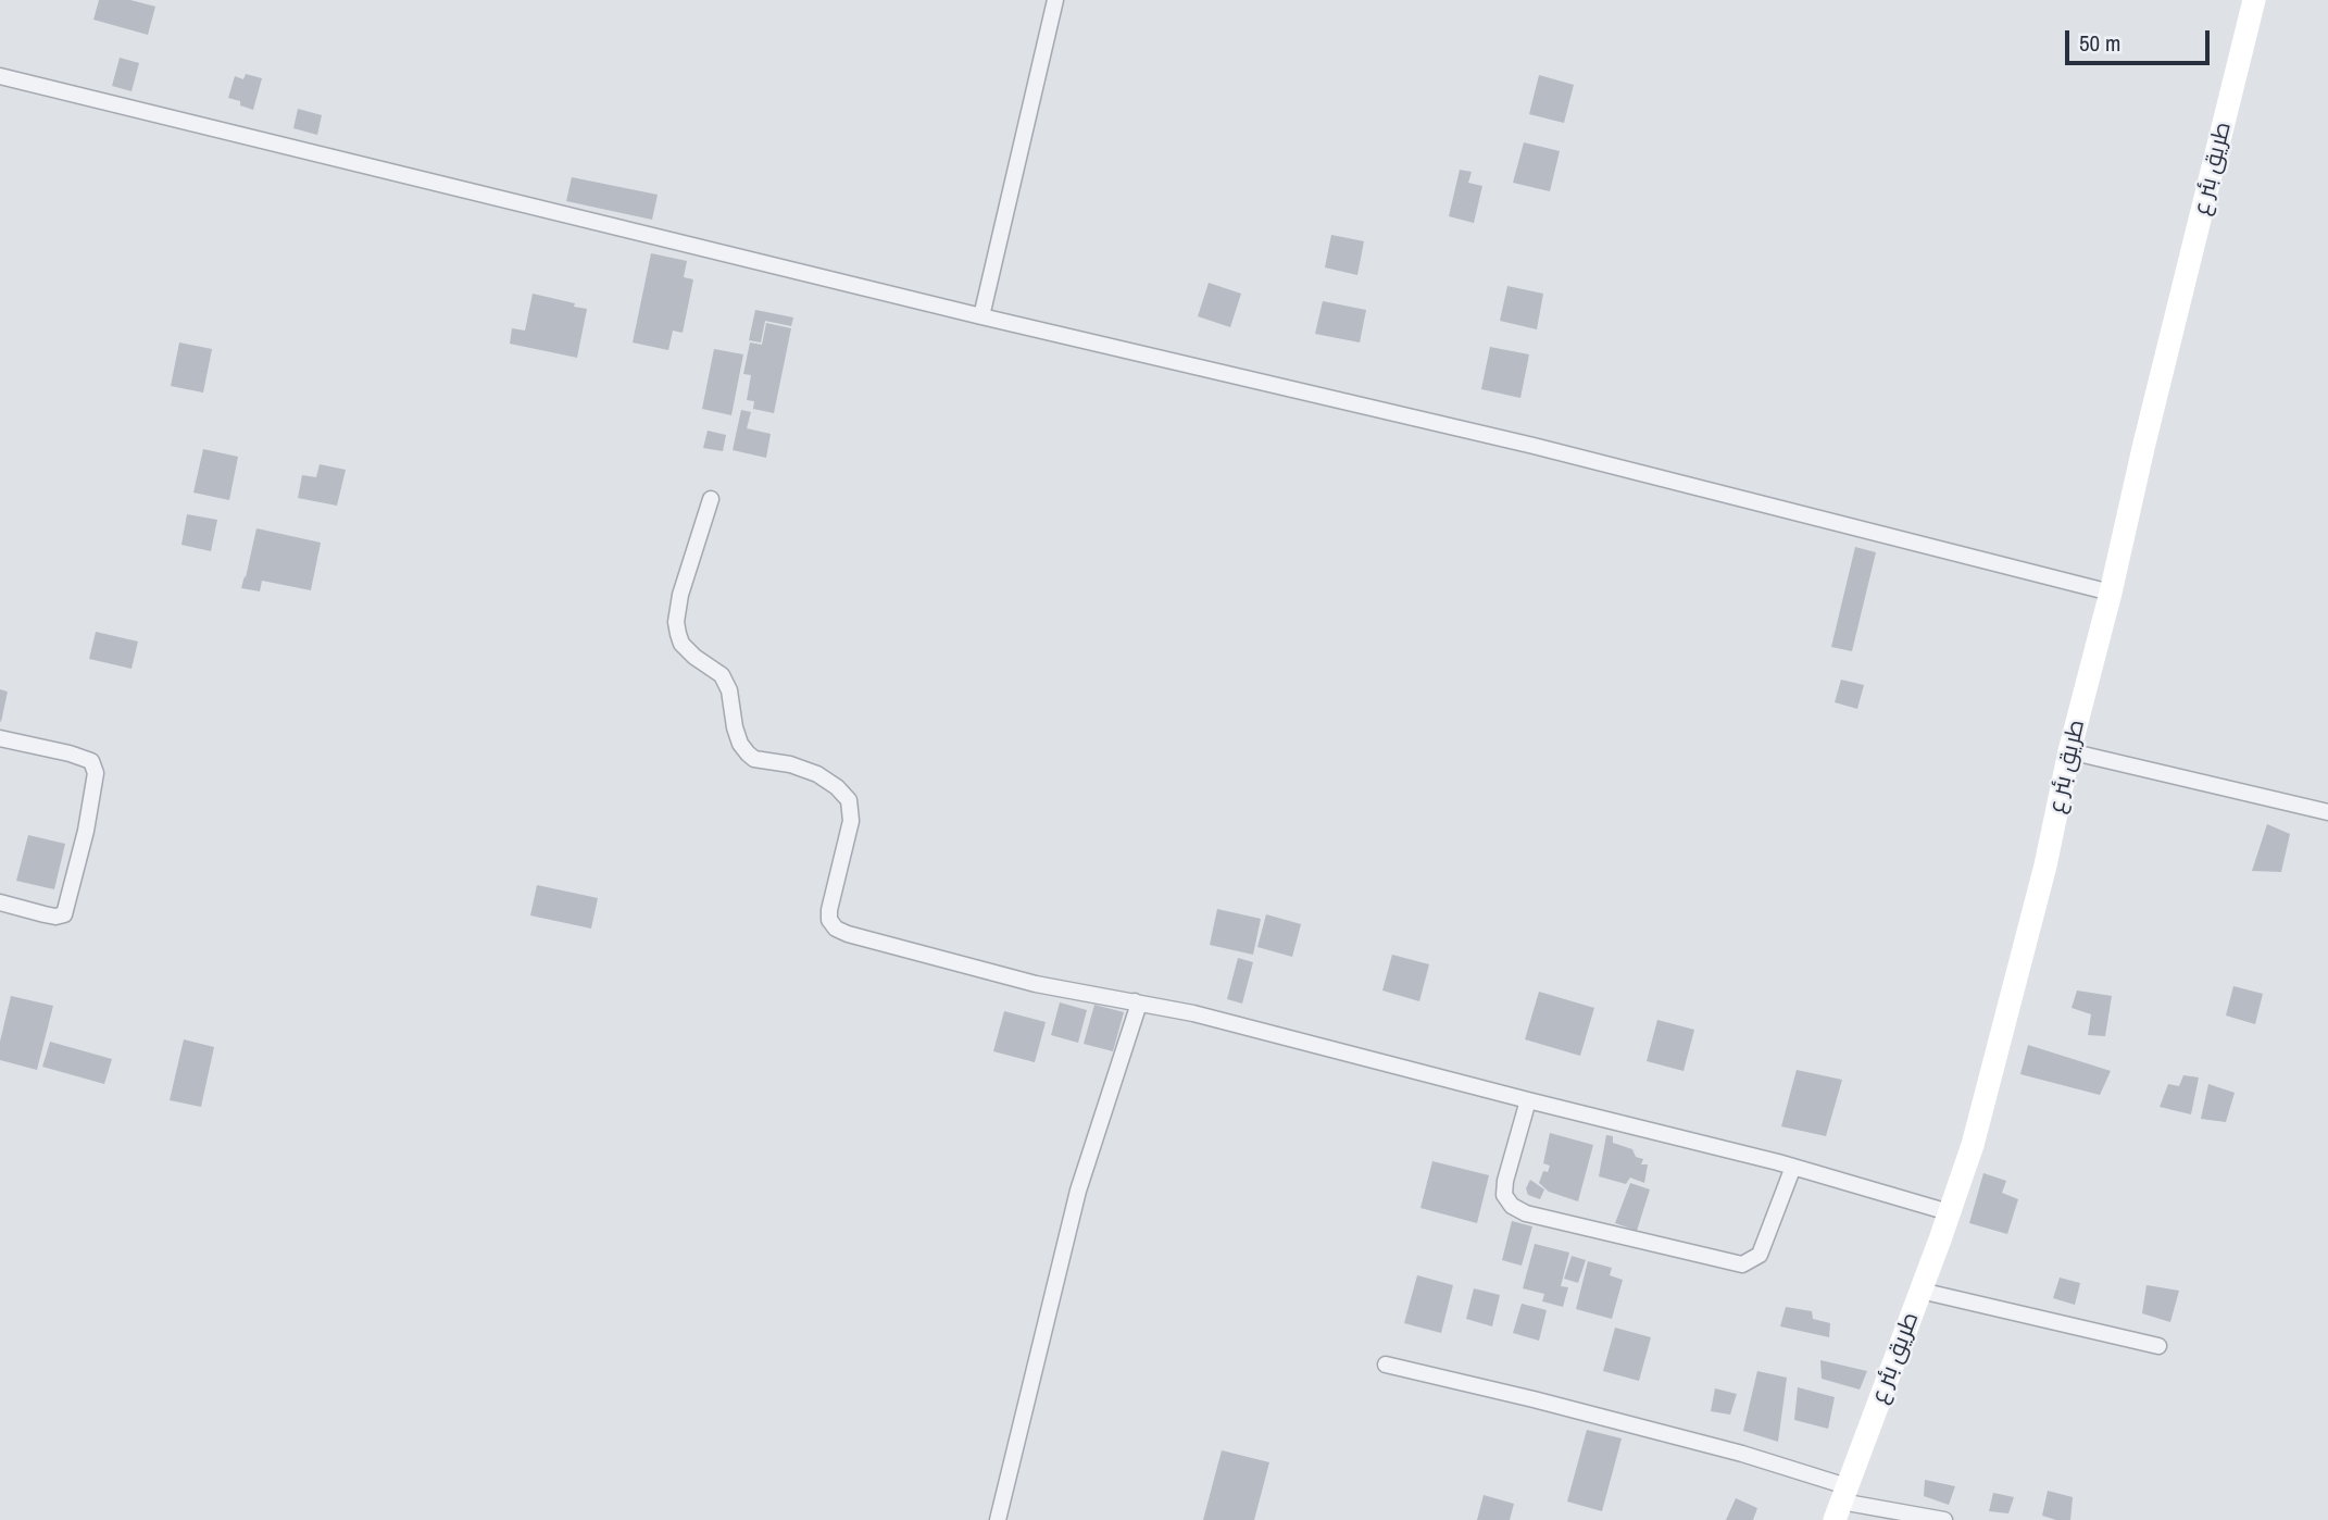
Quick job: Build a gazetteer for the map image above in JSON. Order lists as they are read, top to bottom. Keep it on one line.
{"streets":{"street":["طريق بئر ع"]},"scale_bar":"50 m"}
